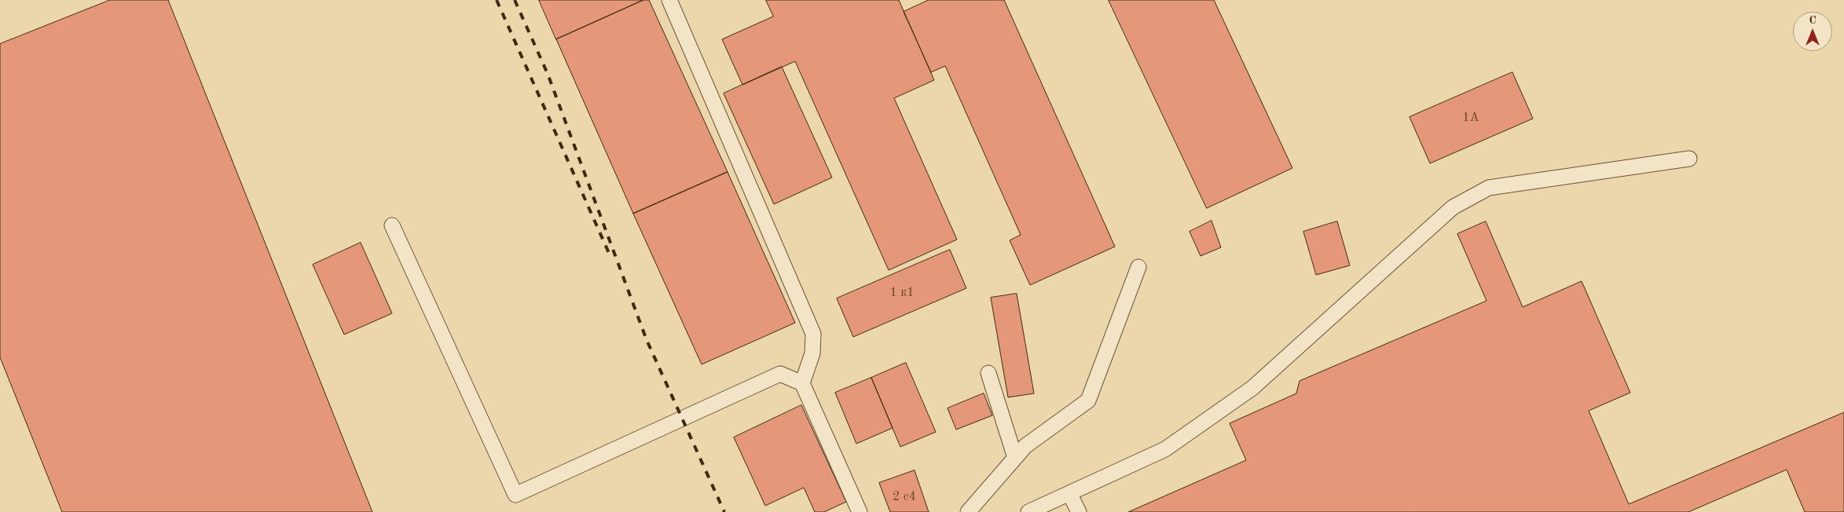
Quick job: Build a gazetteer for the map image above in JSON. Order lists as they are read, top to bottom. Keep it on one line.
{"house_numbers":["1А","1 к1","2 с4"],"north":"top"}
